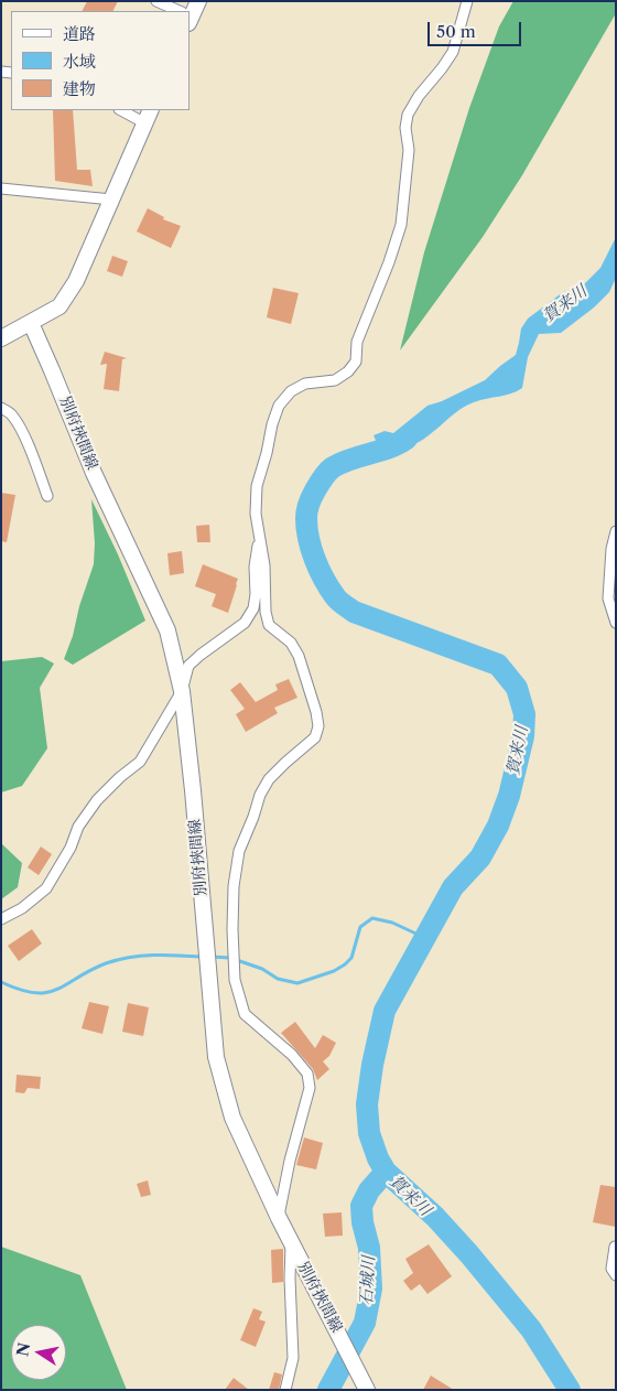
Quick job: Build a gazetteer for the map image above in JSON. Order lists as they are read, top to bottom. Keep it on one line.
{"streets":{"main road":["別府挾間線"]},"water":["賀来川","石城川"],"legend":["道路","水域","建物"],"scale_bar":"50 m","north":"left"}
